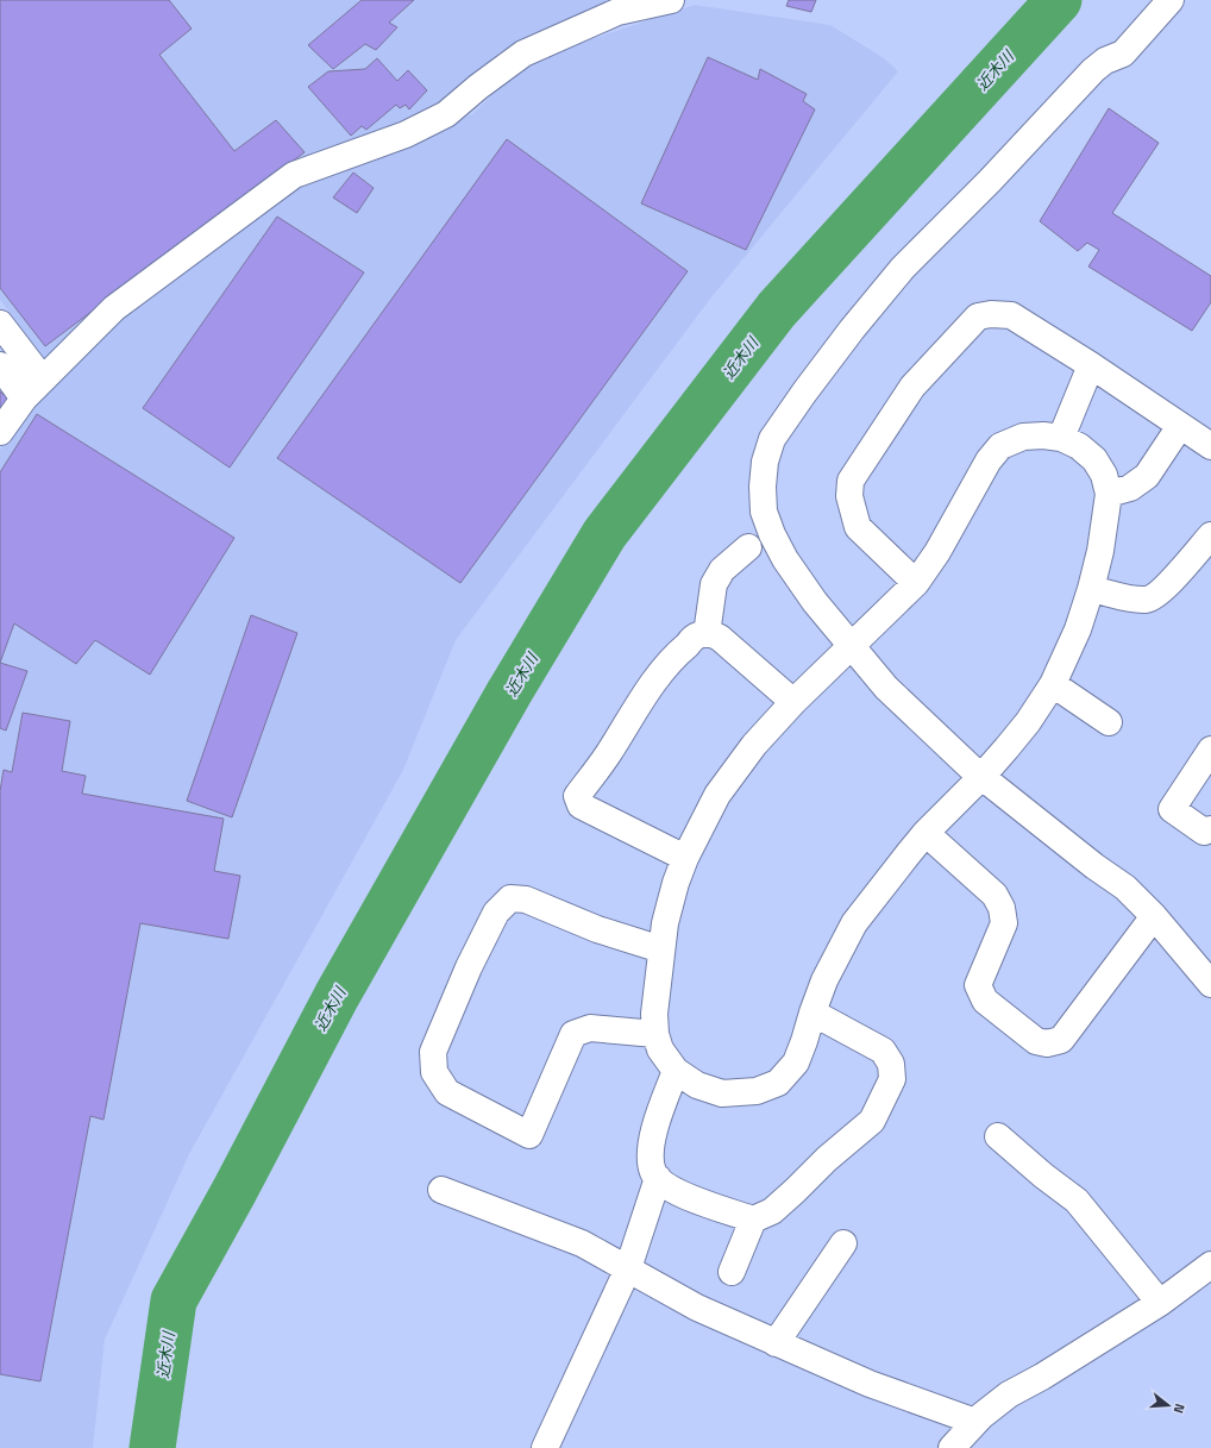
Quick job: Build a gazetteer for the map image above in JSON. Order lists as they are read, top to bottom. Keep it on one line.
{"water":["近木川"],"north":"right"}
